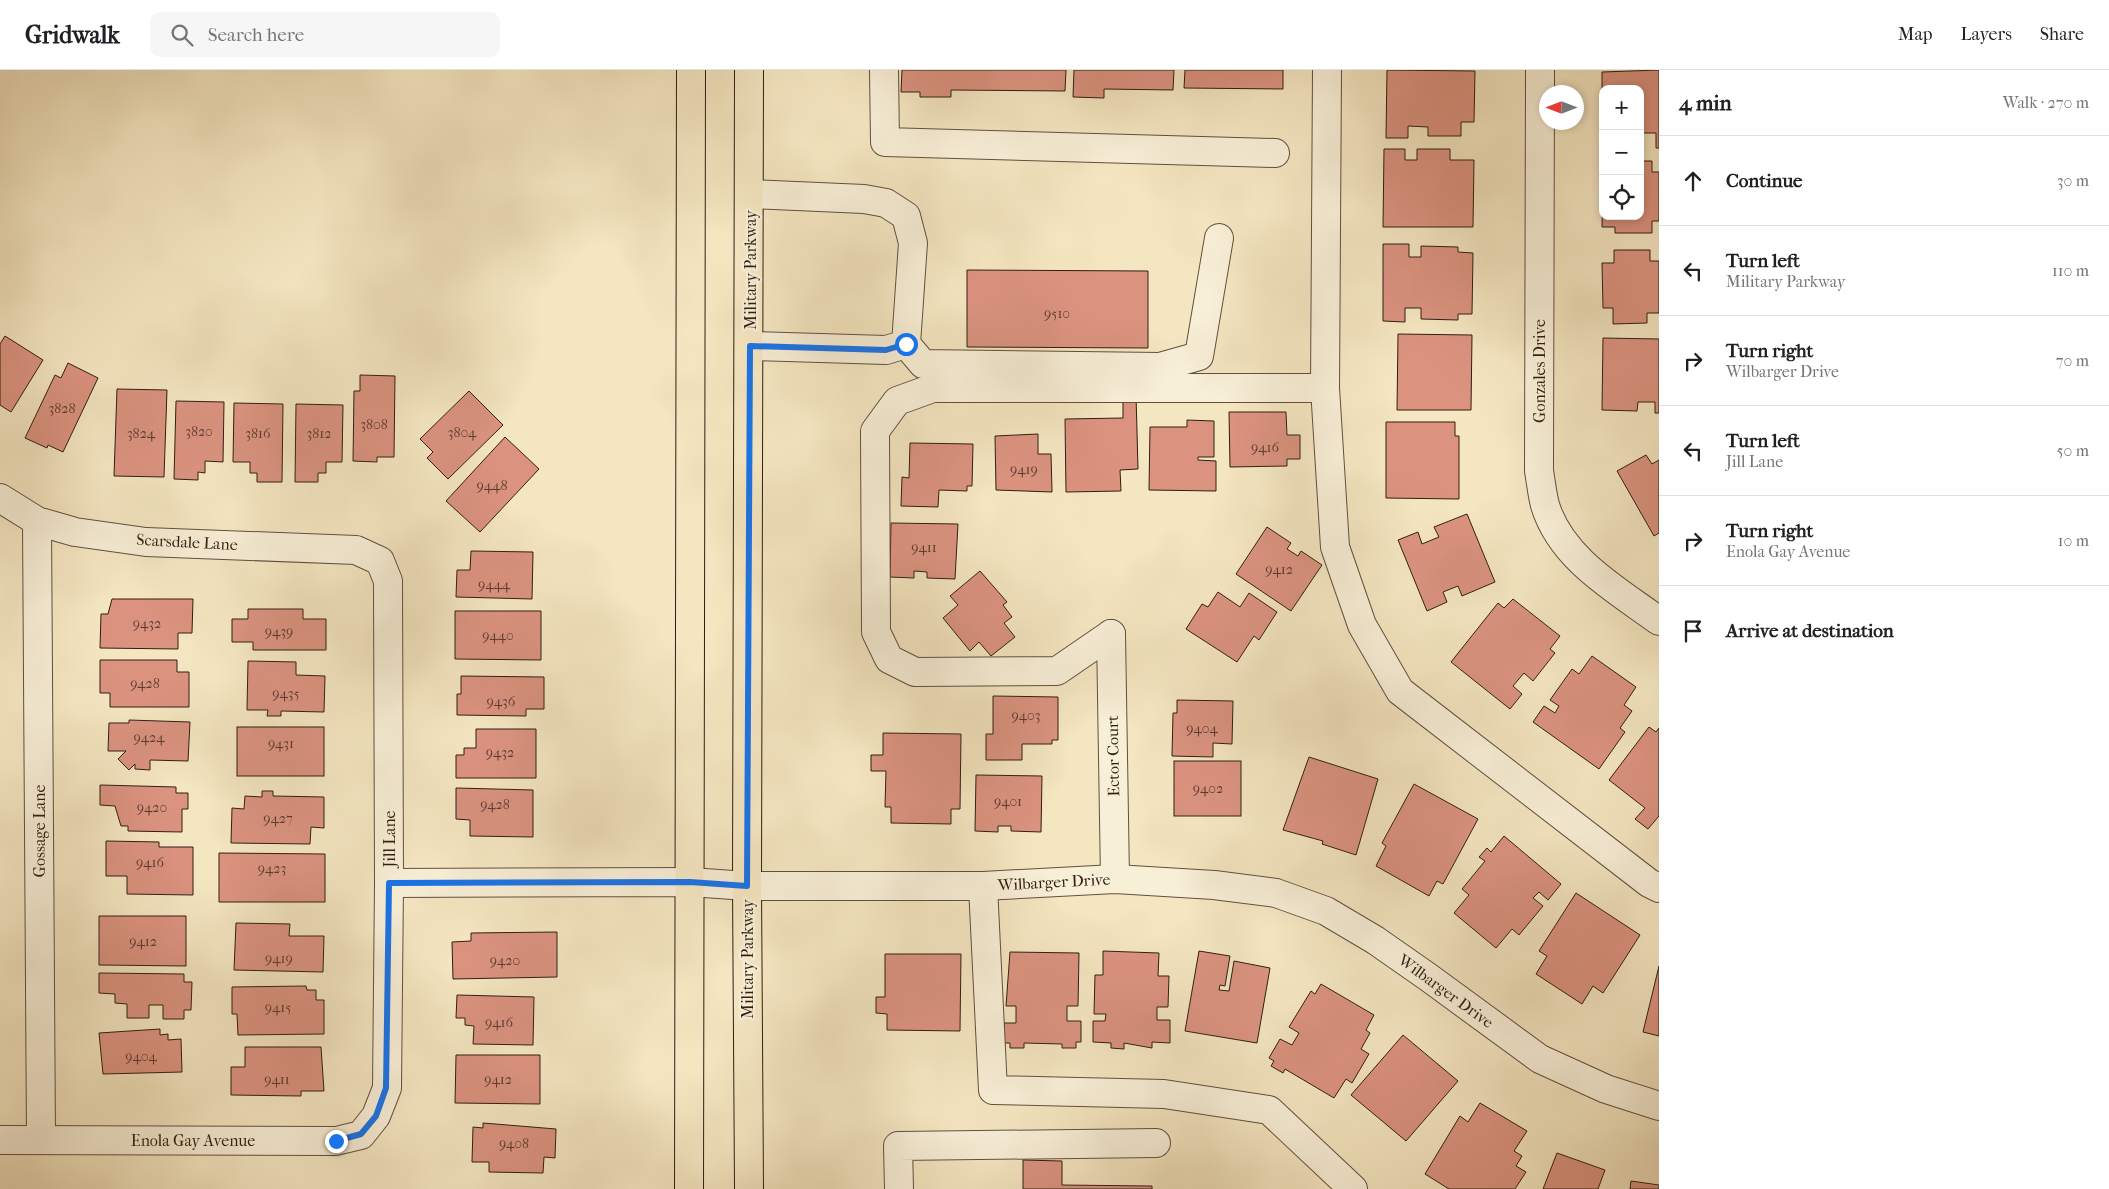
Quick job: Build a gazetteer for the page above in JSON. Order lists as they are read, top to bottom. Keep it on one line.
{"streets":{"main road":["Military Parkway"],"street":["Gonzales Drive","Scarsdale Lane","Ector Court","Gossage Lane","Jill Lane","Wilbarger Drive","Enola Gay Avenue"]},"crossings":[["Military Parkway","Wilbarger Drive"],["Scarsdale Lane","Gossage Lane"],["Scarsdale Lane","Jill Lane"],["Ector Court","Wilbarger Drive"],["Gossage Lane","Enola Gay Avenue"],["Jill Lane","Wilbarger Drive"],["Jill Lane","Enola Gay Avenue"]],"house_numbers":["9510","3828","3808","3820","3804","3824","3816","3812","9416","9419","9448","9411","9412","9444","9432","9439","9440","9428","9435","9436","9403","9404","9424","9431","9432","9402","9401","9428","9420","9427","9416","9423","9412","9419","9420","9415","9416","9404","9411","9412","9408"],"north":"left","page":{"header":"Gridwalk","search":"Search here","nav":["Map","Layers","Share"],"heading":["4 min","Walk · 270 m"],"map_buttons":["+","−"],"list":[["Continue","30 m"],["Turn left","Military Parkway","110 m"],["Turn right","Wilbarger Drive","70 m"],["Turn left","Jill Lane","50 m"],["Turn right","Enola Gay Avenue","10 m"],"Arrive at destination"]}}
